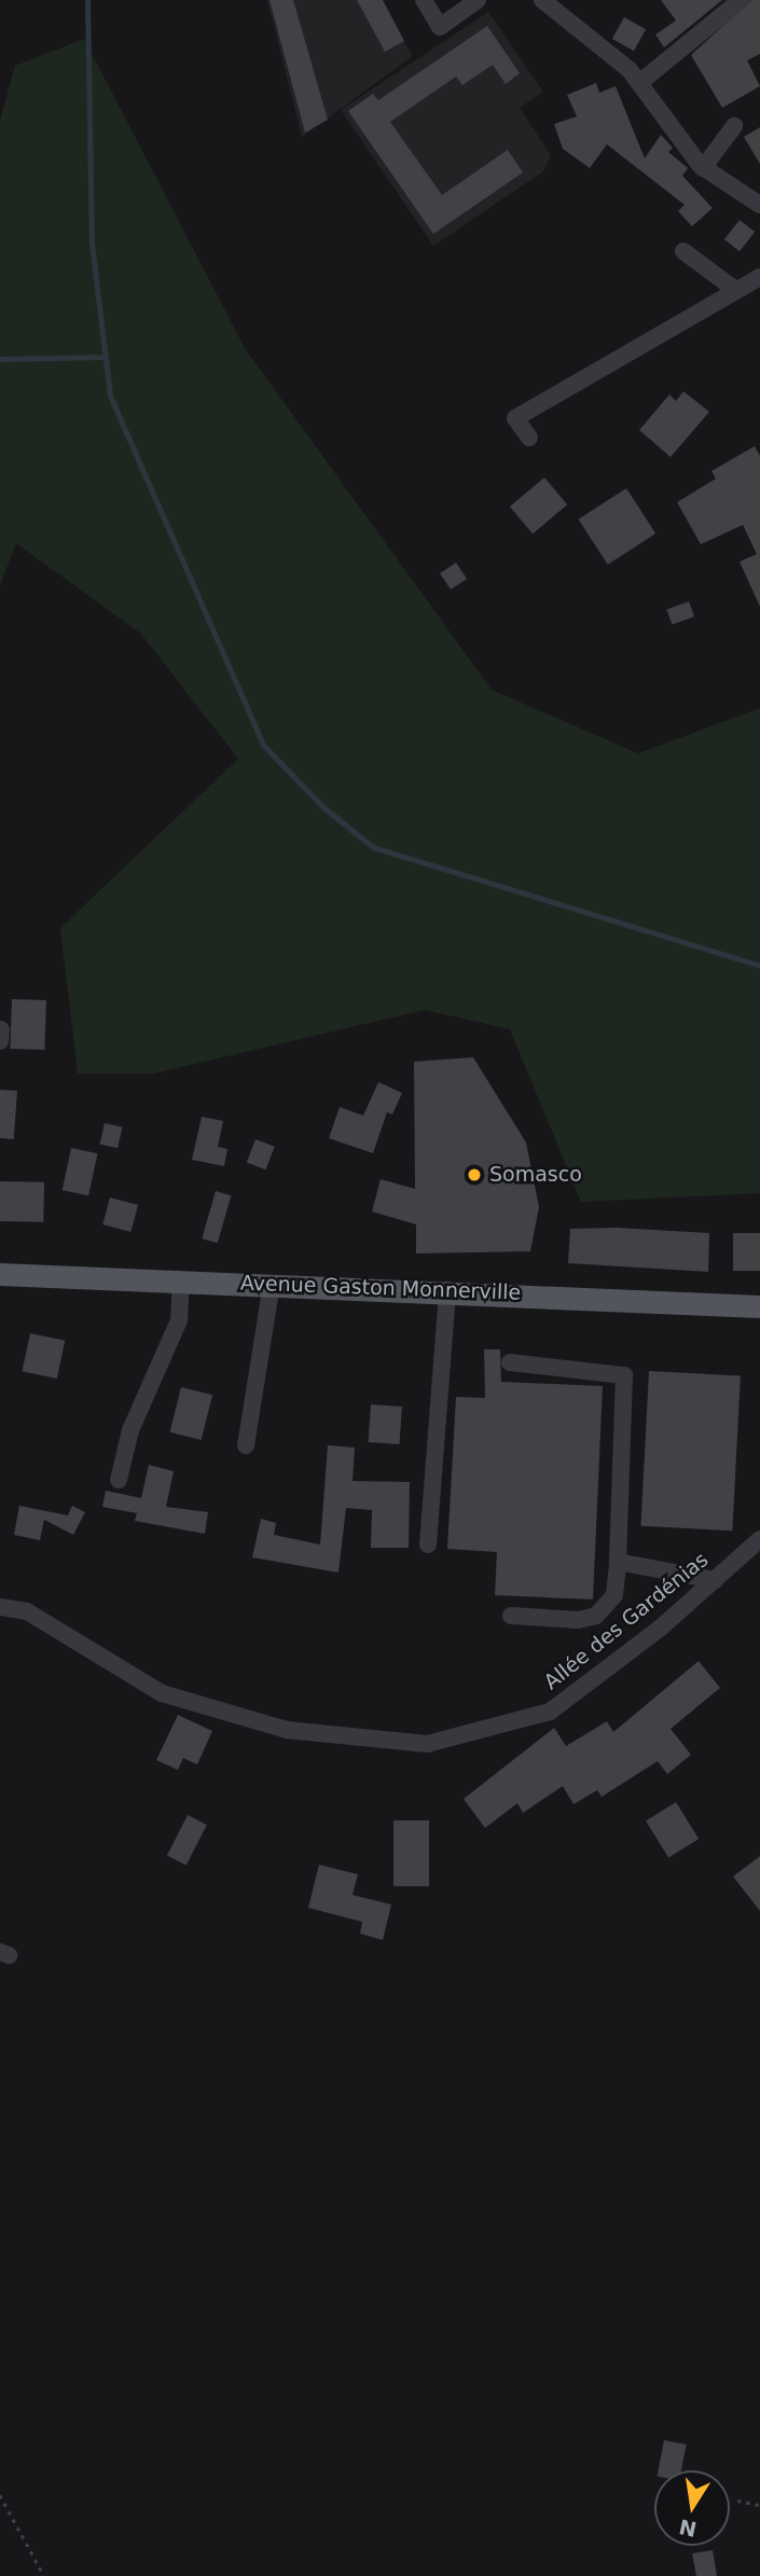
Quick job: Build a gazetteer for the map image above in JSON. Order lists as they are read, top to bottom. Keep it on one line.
{"streets":{"main road":["Avenue Gaston Monnerville"],"street":["Allée des Gardénias"]},"places":["Somasco"],"north":"bottom"}
